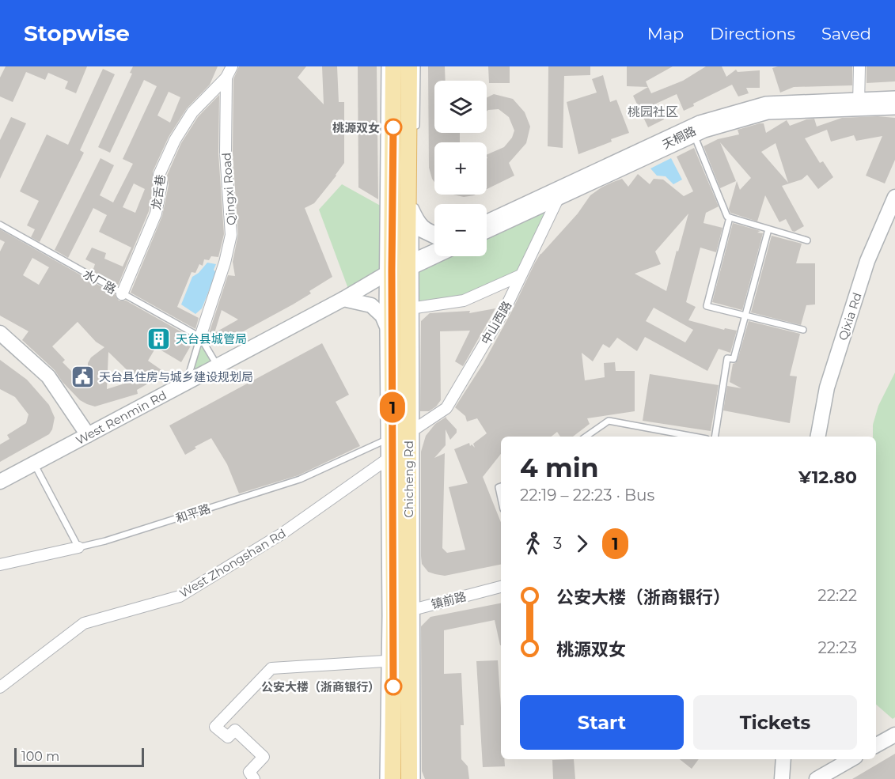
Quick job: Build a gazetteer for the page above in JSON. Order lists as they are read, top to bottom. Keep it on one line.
{"streets":{"main road":["天桐路","Qixia Rd","West Renmin Rd","Chicheng Rd"],"street":["Qingxi Road","龙舌巷","中山西路","West Zhongshan Rd","镇前路"],"lane":["水厂路","和平路"]},"crossings":[["天桐路","中山西路"],["Qingxi Road","龙舌巷"],["Qingxi Road","水厂路"],["龙舌巷","水厂路"],["中山西路","Chicheng Rd"],["West Renmin Rd","Chicheng Rd"],["Chicheng Rd","和平路"],["Chicheng Rd","镇前路"]],"districts":["桃园社区"],"places":{"other":["桃源双女","公安大楼（浙商银行）"],"building":["天台县城管局"],"public building":["天台县住房与城乡建设规划局"]},"lines":["bus line 1"],"scale_bar":"100 m","page":{"header":"Stopwise","nav":["Map","Directions","Saved"],"on_map":"1","map_buttons":["+","−"],"heading":["4 min","22:19 – 22:23 · Bus","¥12.80"],"legs":["3","1"],"list":[{"name":"公安大楼（浙商银行）","value":"22:22"},{"name":"桃源双女","value":"22:23"}],"buttons":["Start","Tickets"],"scale":"100 m"}}
